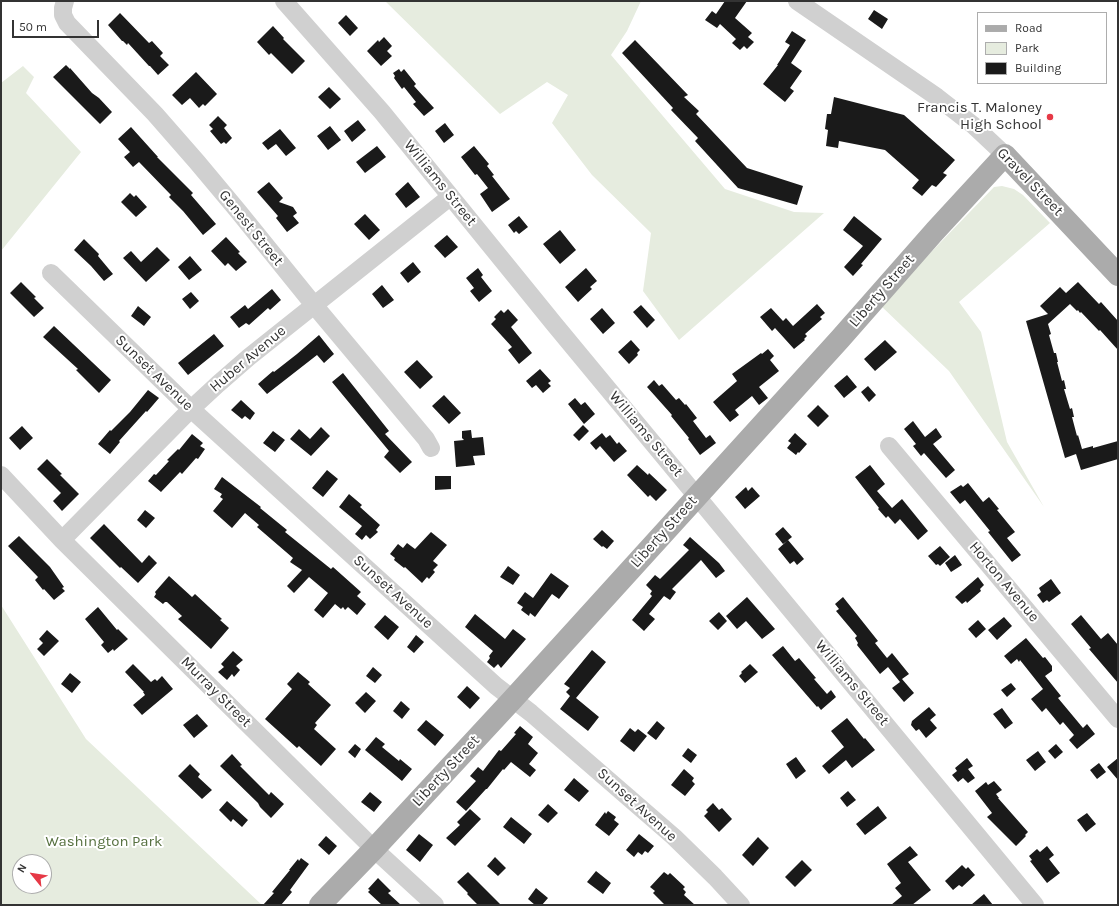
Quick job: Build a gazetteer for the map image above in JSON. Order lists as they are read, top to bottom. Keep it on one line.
{"streets":{"main road":["Gravel Street","Liberty Street"],"street":["Williams Street","Genest Street","Huber Avenue","Sunset Avenue","Horton Avenue","Murray Street"]},"crossings":[["Gravel Street","Liberty Street"],["Williams Street","Liberty Street"],["Williams Street","Huber Avenue"],["Genest Street","Huber Avenue"],["Liberty Street","Sunset Avenue"],["Liberty Street","Murray Street"],["Huber Avenue","Sunset Avenue"],["Huber Avenue","Murray Street"]],"parks":["Washington Park"],"places":["Francis T. Maloney High School"],"legend":["Road","Park","Building"],"scale_bar":"50 m","north":"top left"}
